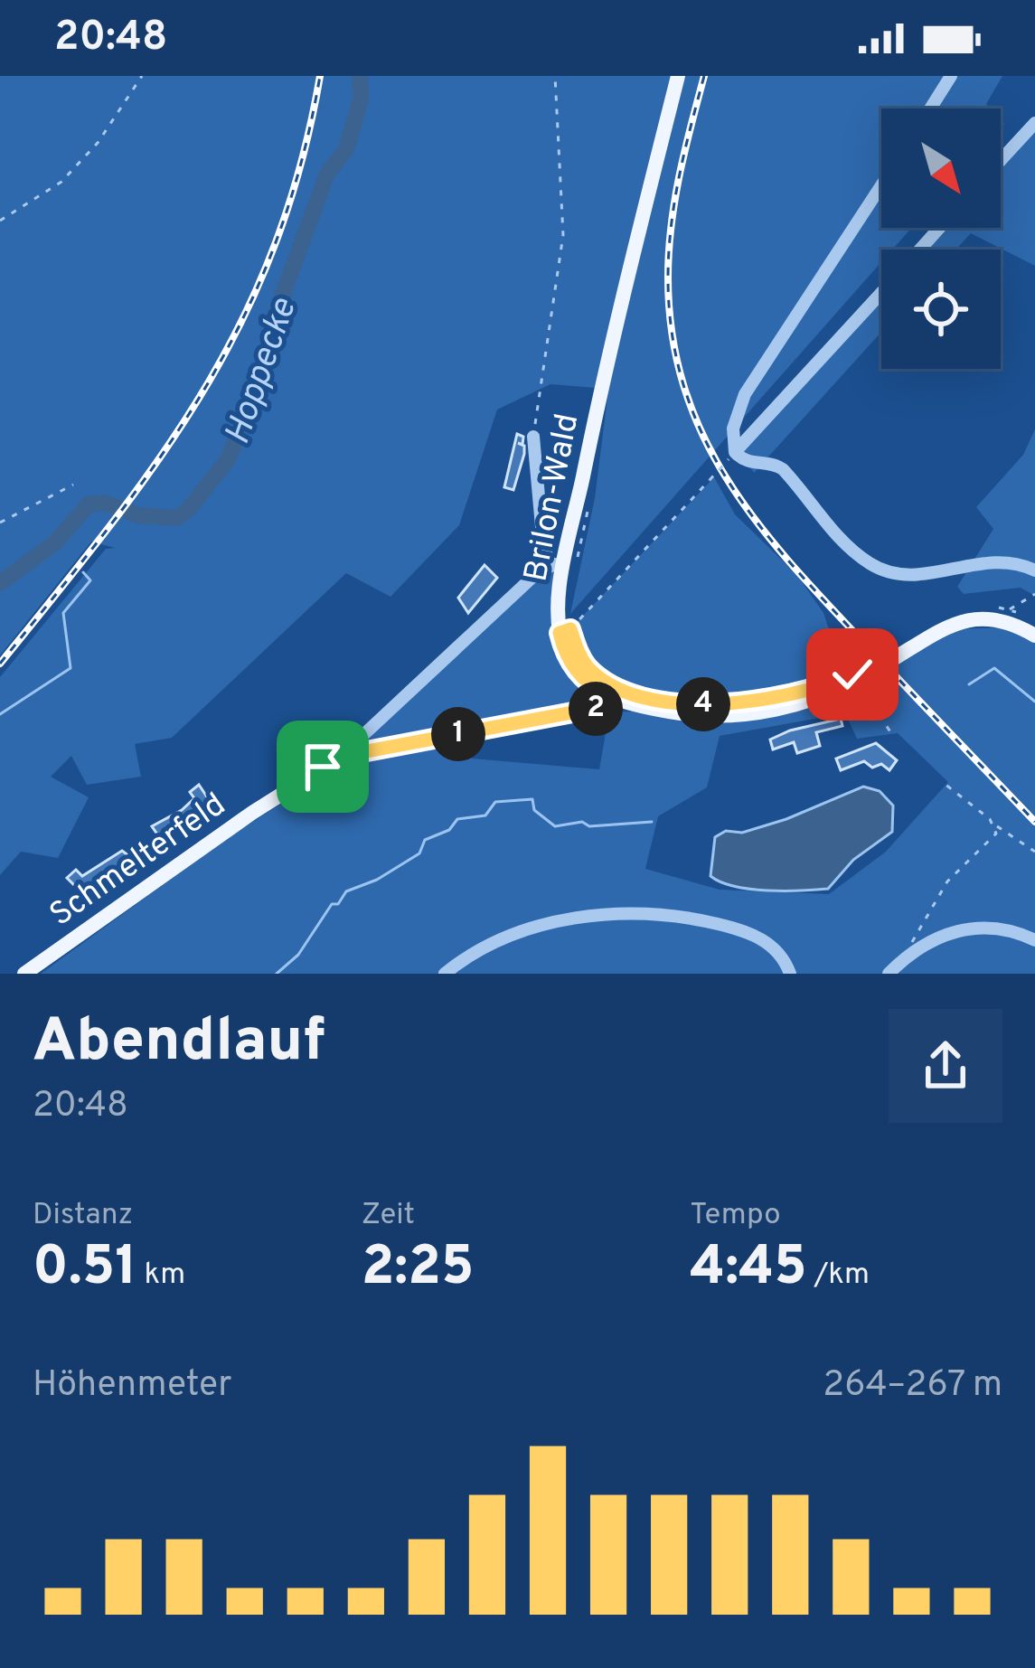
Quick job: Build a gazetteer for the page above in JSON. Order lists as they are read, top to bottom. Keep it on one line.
{"streets":{"main road":["Brilon-Wald","Schmelterfeld"]},"water":["Hoppecke"],"north":"bottom right","page":{"status":"20:48","pins":["4","2","1"],"heading":["Abendlauf","20:48"],"stats":[["Distanz","0.51 km"],["Zeit","2:25"],["Tempo","4:45 /km"]],"chart":["Höhenmeter","264–267 m"]}}
